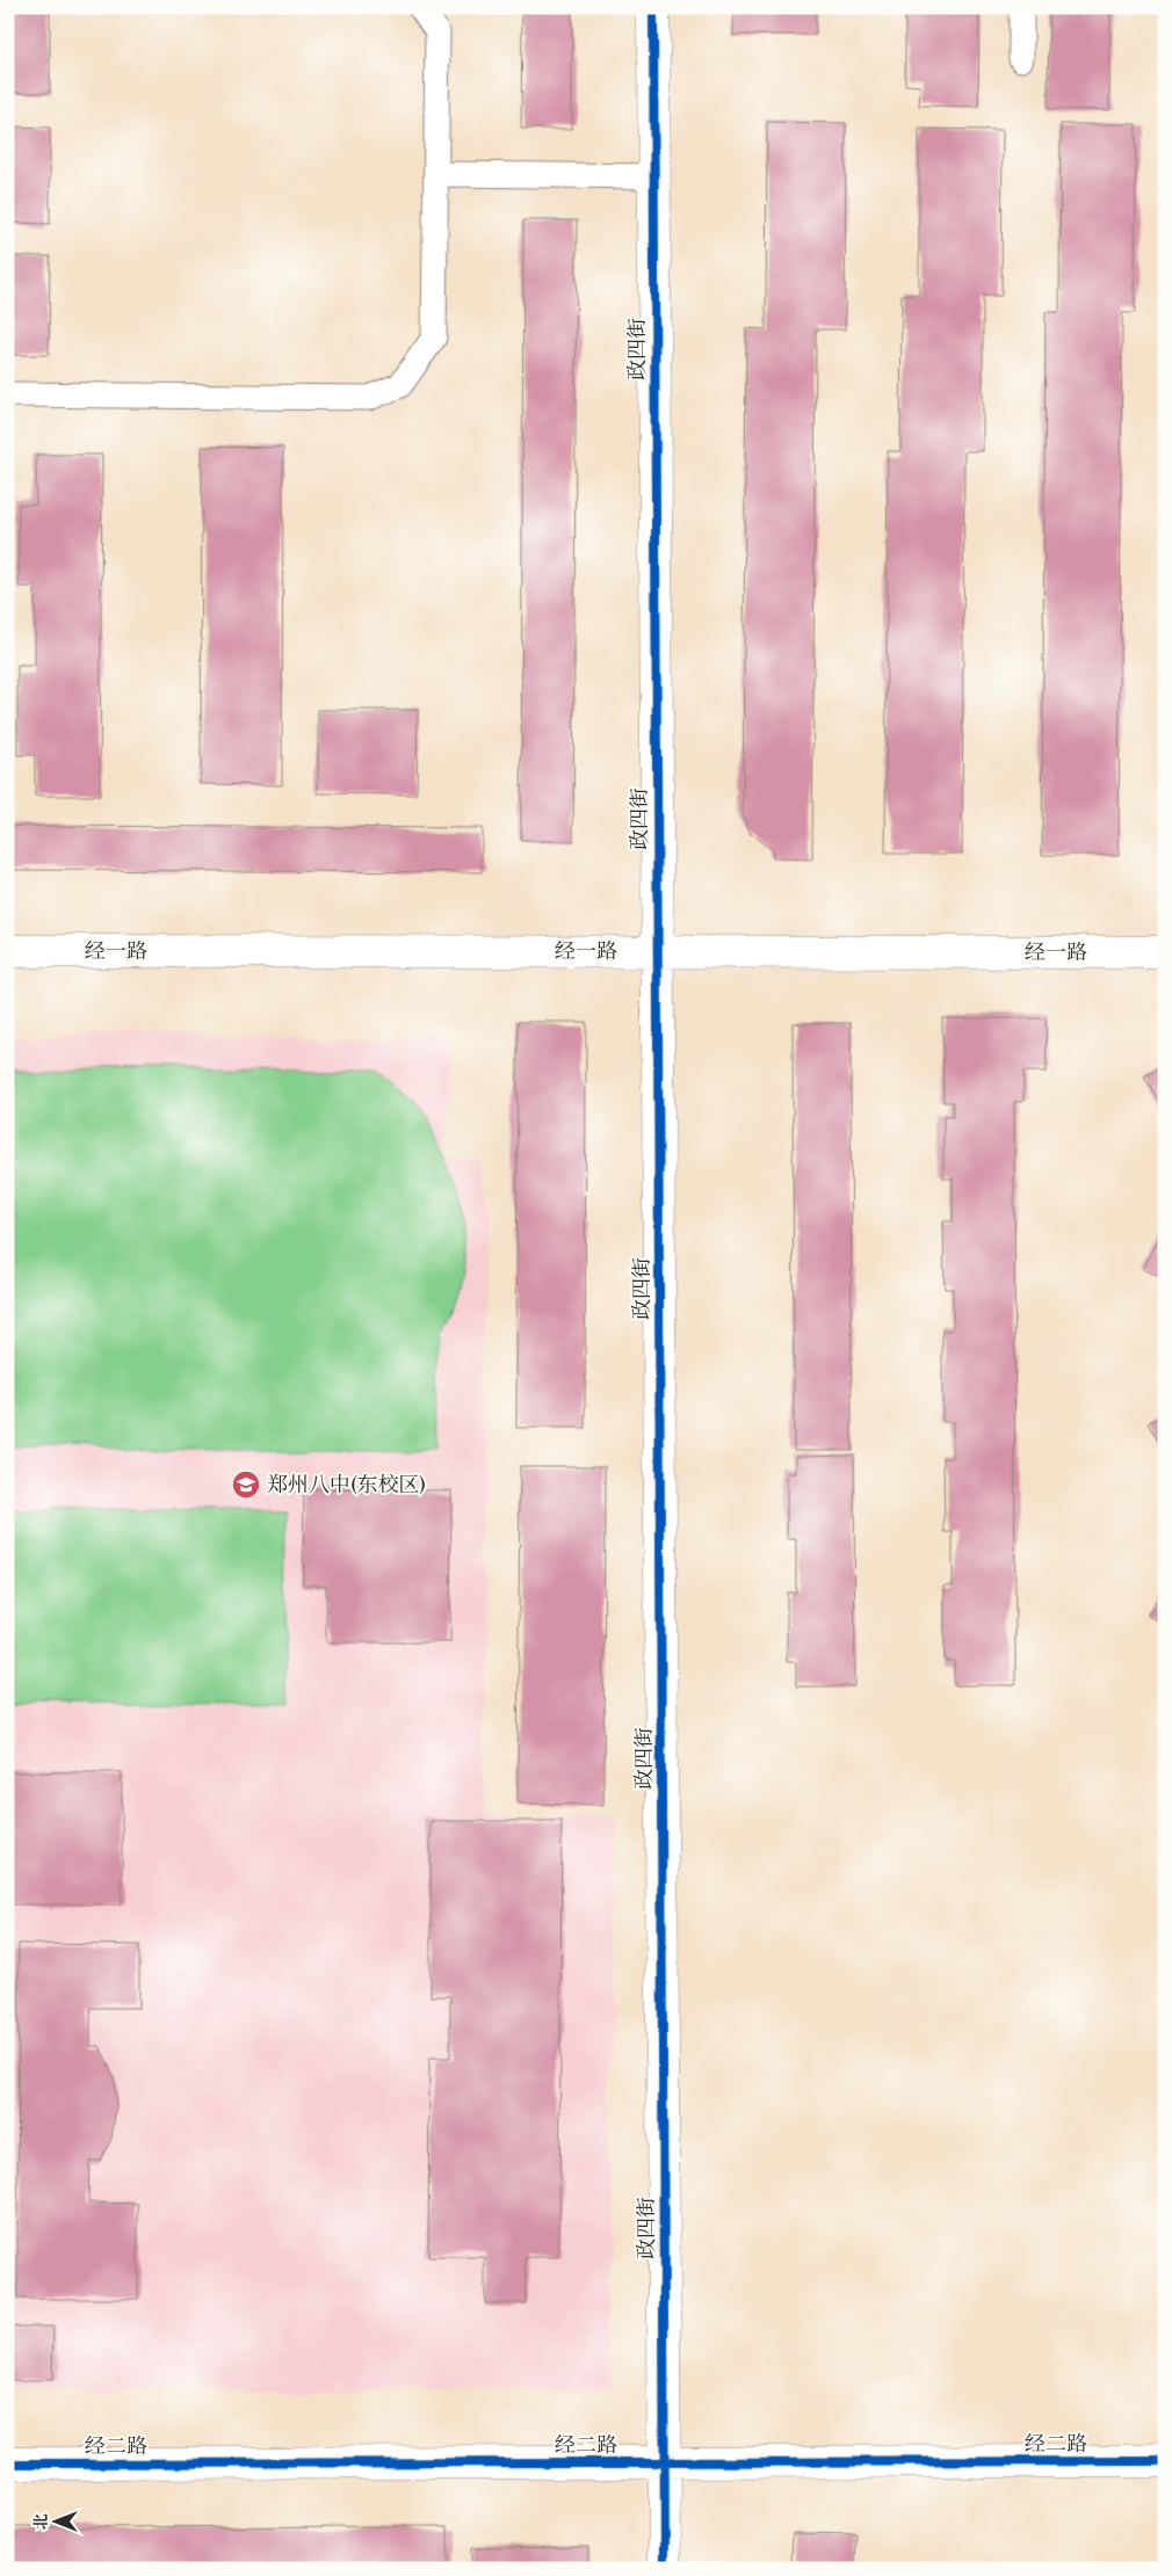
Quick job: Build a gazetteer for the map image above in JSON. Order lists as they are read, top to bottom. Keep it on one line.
{"streets":{"street":["政四街","经一路","经二路"]},"crossings":[["政四街","经一路"],["政四街","经二路"]],"places":{"school or university":["郑州八中(东校区)"]},"north":"left"}
